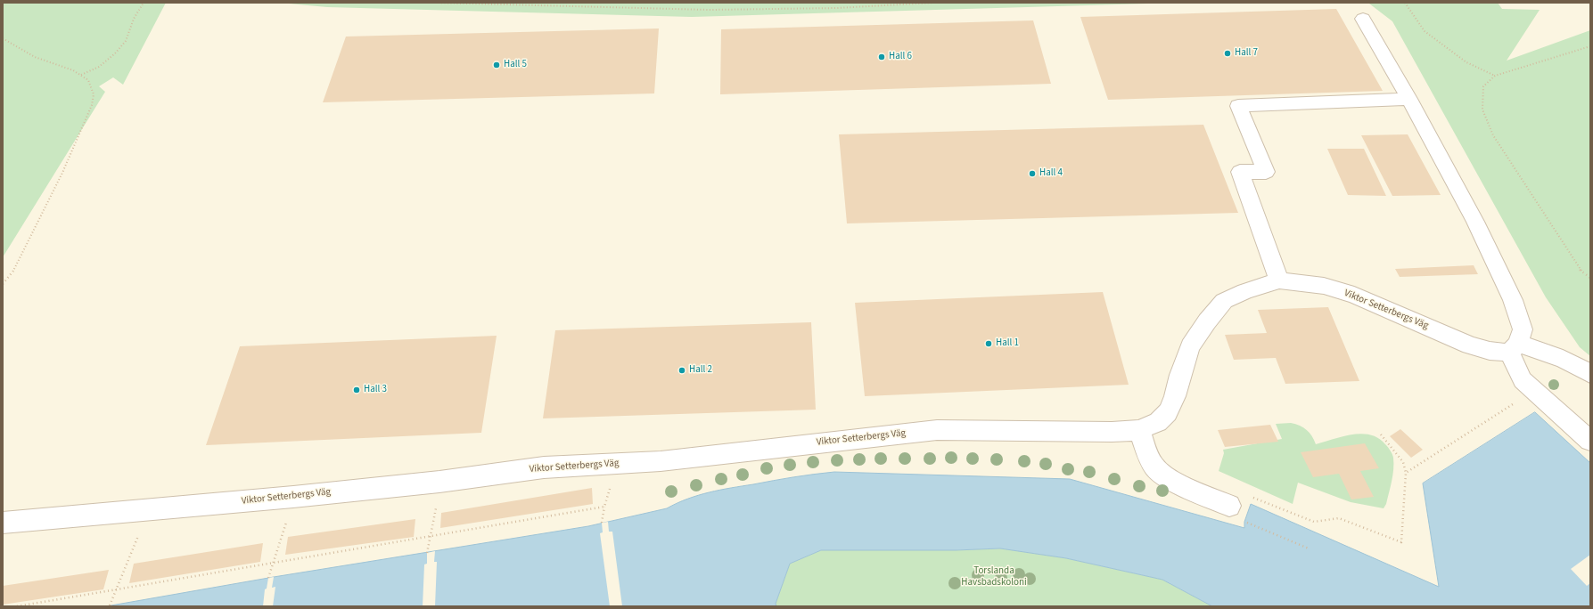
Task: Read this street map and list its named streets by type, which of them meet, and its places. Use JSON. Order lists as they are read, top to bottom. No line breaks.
{"streets":{"street":["Viktor Setterbergs Väg"]},"parks":["Torslanda Havsbadskoloni"],"places":["Hall 7","Hall 6","Hall 5","Hall 4","Hall 1","Hall 2","Hall 3"]}
